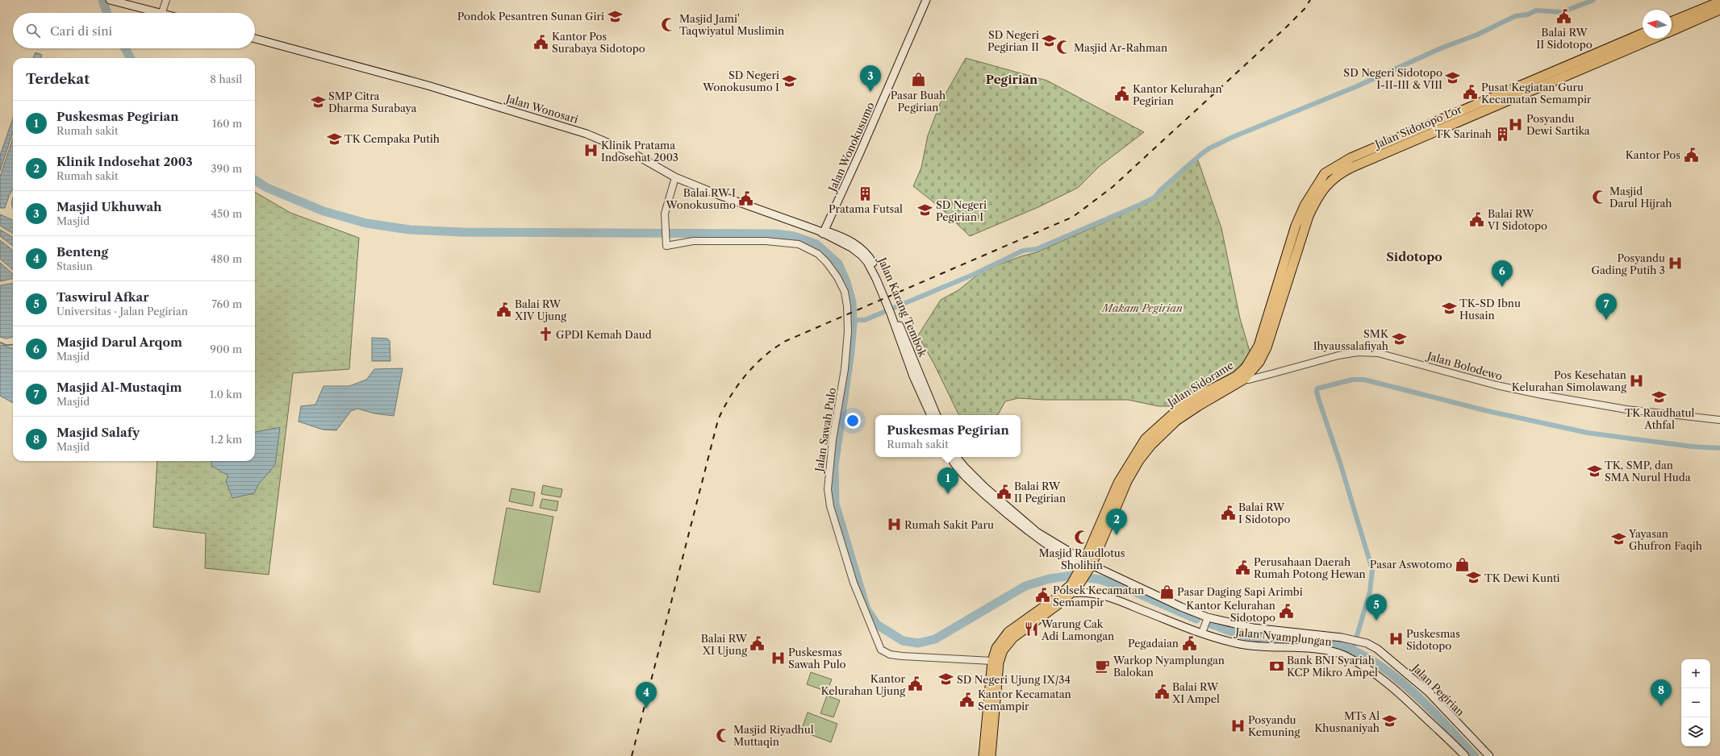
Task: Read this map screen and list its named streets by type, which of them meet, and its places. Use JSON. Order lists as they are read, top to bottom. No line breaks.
{"streets":{"highway":["Jalan Sidotopo Lor","Jalan Sidorame"],"main road":["Jalan Wonosari","Jalan Wonokusumo","Jalan Karang Tembok","Jalan Nyamplungan","Jalan Pegirian"],"street":["Jalan Bolodewo","Jalan Sawah Pulo"]},"crossings":[["Jalan Wonosari","Jalan Wonokusumo"],["Jalan Wonosari","Jalan Karang Tembok"],["Jalan Wonosari","Jalan Sawah Pulo"],["Jalan Sidotopo Lor","Jalan Sidorame"],["Jalan Wonokusumo","Jalan Karang Tembok"],["Jalan Bolodewo","Jalan Sidorame"],["Jalan Sidorame","Jalan Pegirian"]],"districts":["Pegirian","Sidotopo"],"parks":["Makam Pegirian"],"places":{"school or university":["Pondok Pesantren Sunan Giri","SD Negeri Pegirian II","SD Negeri Sidotopo I-II-III & VIII","SD Negeri Wonokusumo I","SMP Citra Dharma Surabaya","TK Cempaka Putih","SD Negeri Pegirian I","TK-SD Ibnu Husain","SMK Ihyaussalafiyah","TK Raudhatul Athfal","TK, SMP, dan SMA Nurul Huda","Yayasan Ghufron Faqih","TK Dewi Kunti","SD Negeri Ujung IX/34","MTs Al Khusnaniyah"],"public building":["Balai RW II Sidotopo","Kantor Pos Surabaya Sidotopo","Pusat Kegiatan Guru Kecamatan Semampir","Kantor Kelurahan Pegirian","Kantor Pos","Balai RW I Wonokusumo","Balai RW VI Sidotopo","Balai RW XIV Ujung","Balai RW II Pegirian","Balai RW I Sidotopo","Perusahaan Daerah Rumah Potong Hewan","Polsek Kecamatan Semampir","Kantor Kelurahan Sidotopo","Pegadaian","Balai RW XI Ujung","Kantor Kelurahan Ujung","Balai RW XI Ampel","Kantor Kecamatan Semampir"],"mosque":["Masjid Jami' Taqwiyatul Muslimin","Masjid Ar-Rahman","Masjid Darul Hijrah","Masjid Raudlotus Sholihin","Masjid Riyadhul Muttaqin"],"shop":["Pasar Buah Pegirian","Pasar Aswotomo","Pasar Daging Sapi Arimbi"],"hospital":["Posyandu Dewi Sartika","Klinik Pratama Indosehat 2003","Posyandu Gading Putih 3","Pos Kesehatan Kelurahan Simolawang","Rumah Sakit Paru","Puskesmas Sidotopo","Puskesmas Sawah Pulo","Posyandu Kemuning"],"building":["TK Sarinah","Pratama Futsal"],"church":["GPDI Kemah Daud"],"restaurant":["Warung Cak Adi Lamongan"],"cafe":["Warkop Nyamplungan Balokan"],"bank":["Bank BNI Syariah KCP Mikro Ampel"]},"north":"left","page":{"search":"Cari di sini","heading":["Terdekat","8 hasil"],"pins":["3","6","7","1","2","5","8","4"],"list":[{"mark":"1","name":"Puskesmas Pegirian","note":"Rumah sakit","value":"160 m"},{"mark":"2","name":"Klinik Indosehat 2003","note":"Rumah sakit","value":"390 m"},{"mark":"3","name":"Masjid Ukhuwah","note":"Masjid","value":"450 m"},{"mark":"4","name":"Benteng","note":"Stasiun","value":"480 m"},{"mark":"5","name":"Taswirul Afkar","note":"Universitas · Jalan Pegirian","value":"760 m"},{"mark":"6","name":"Masjid Darul Arqom","note":"Masjid","value":"900 m"},{"mark":"7","name":"Masjid Al-Mustaqim","note":"Masjid","value":"1.0 km"},{"mark":"8","name":"Masjid Salafy","note":"Masjid","value":"1.2 km"}],"popup":["Puskesmas Pegirian","Rumah sakit"],"map_buttons":["+","−"]}}
